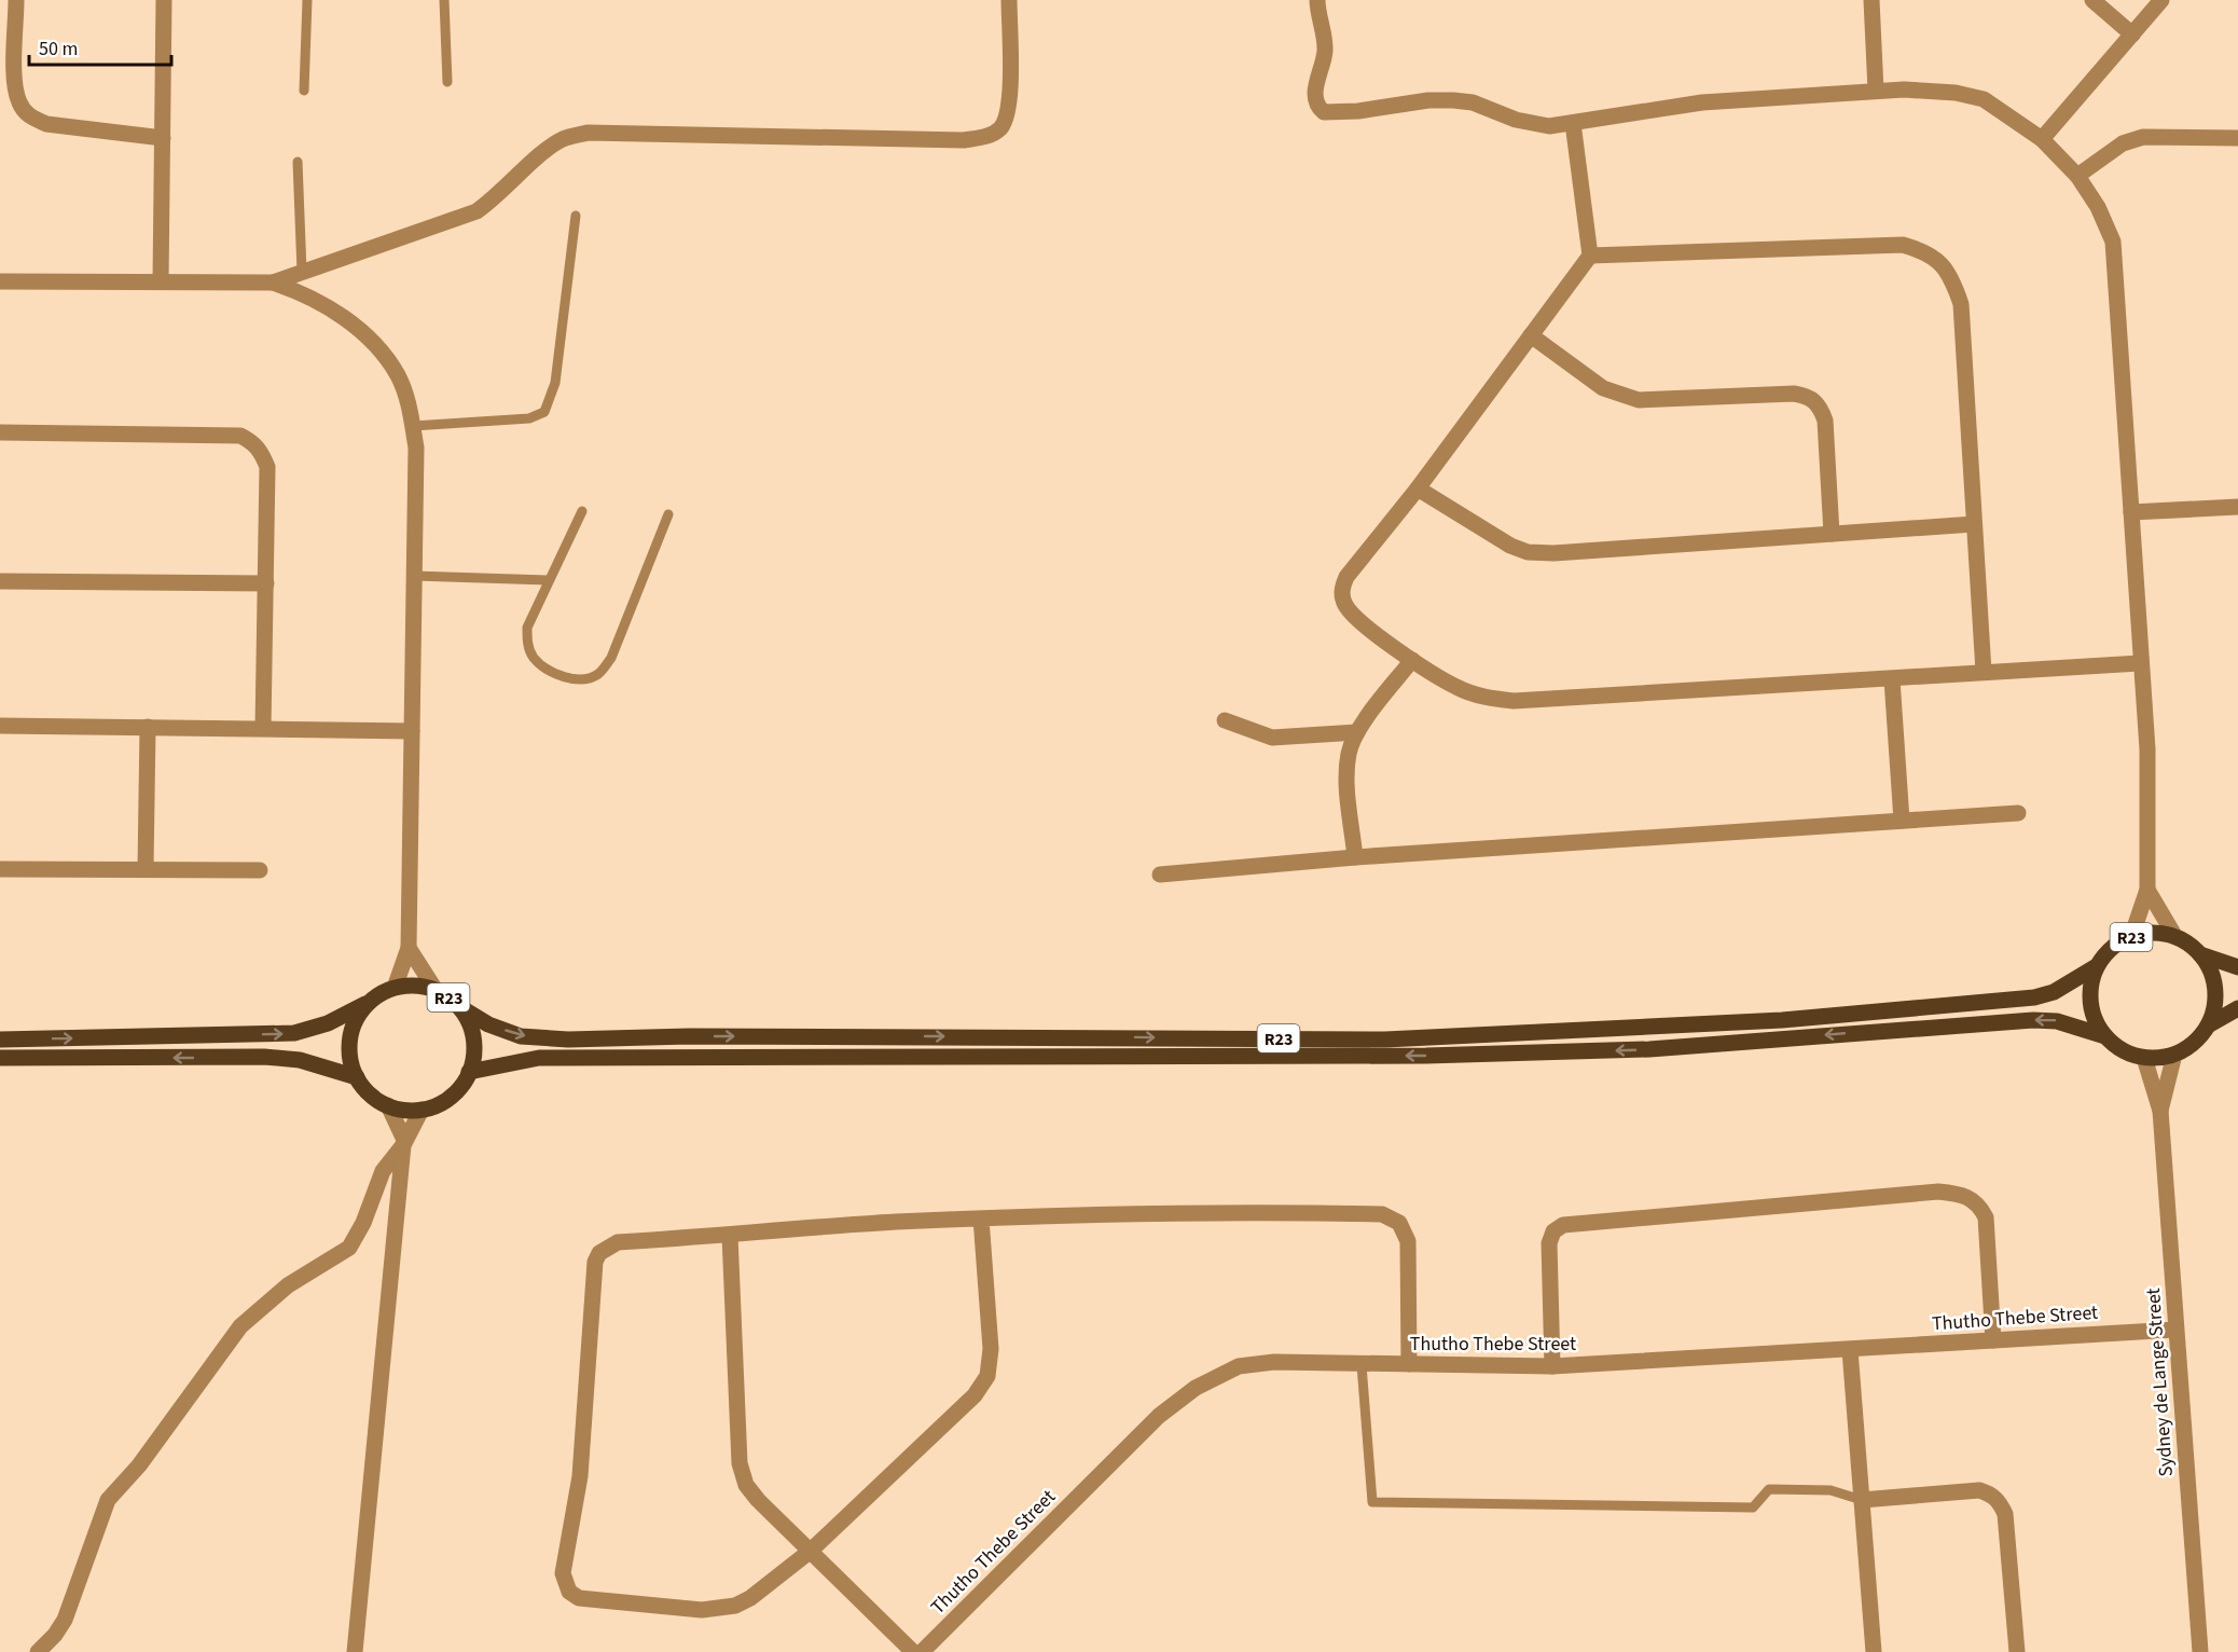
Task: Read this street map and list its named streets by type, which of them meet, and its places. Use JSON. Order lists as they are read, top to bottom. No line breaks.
{"streets":{"main road":["R23"],"street":["Thutho Thebe Street","Sydney de Lange Street"]},"crossings":[["R23","Sydney de Lange Street"],["Thutho Thebe Street","Sydney de Lange Street"]],"scale_bar":"50 m"}
